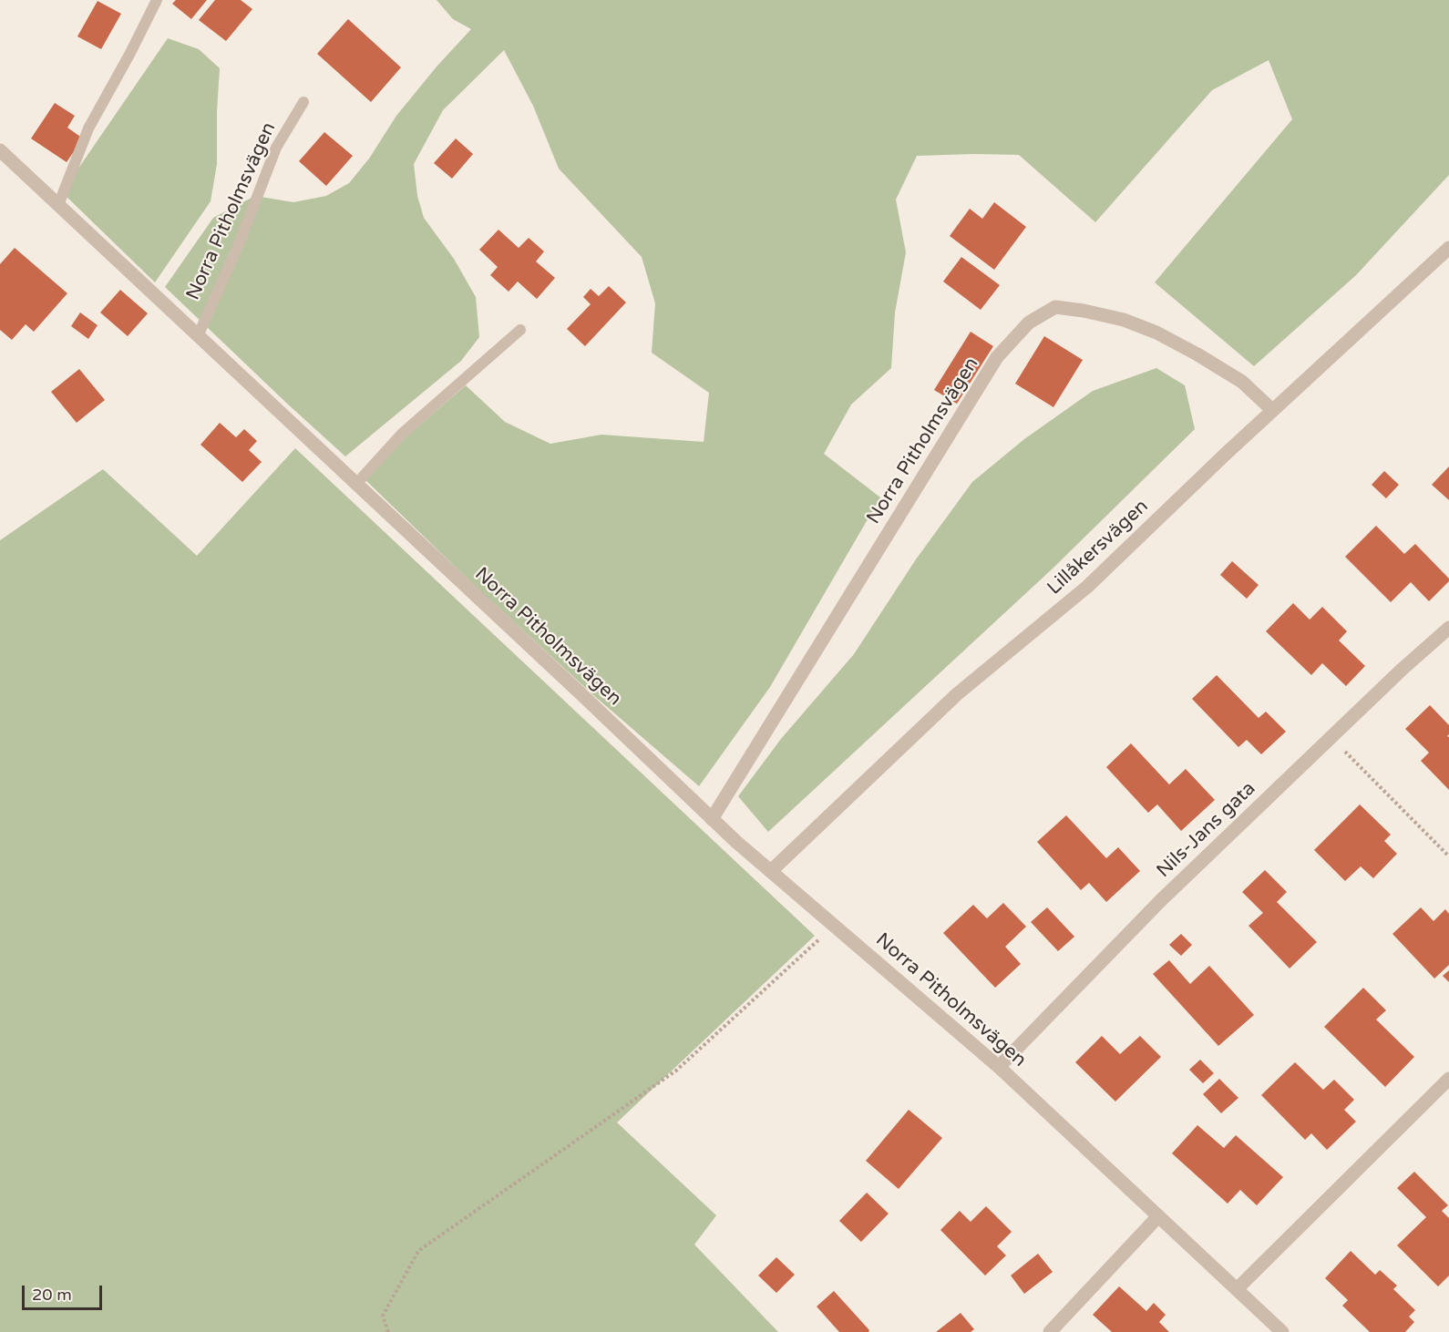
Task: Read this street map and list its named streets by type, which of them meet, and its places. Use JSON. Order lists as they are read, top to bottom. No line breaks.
{"streets":{"street":["Norra Pitholmsvägen","Lillåkersvägen","Nils-Jans gata"]},"crossings":[["Norra Pitholmsvägen","Lillåkersvägen"],["Norra Pitholmsvägen","Nils-Jans gata"]],"scale_bar":"20 m"}
